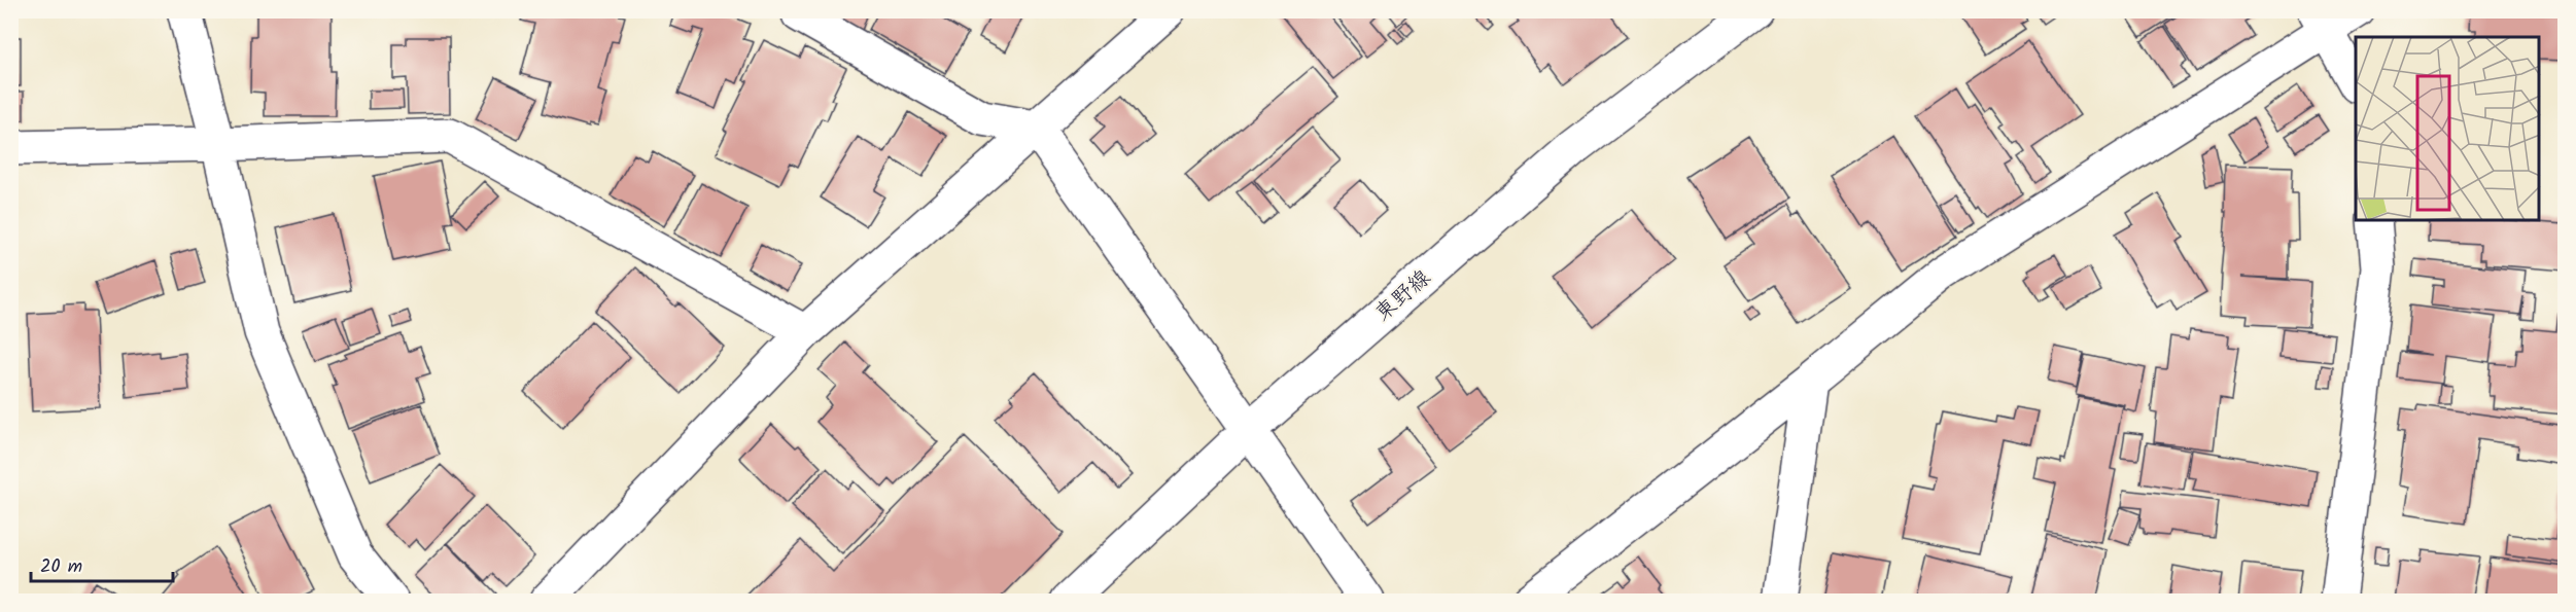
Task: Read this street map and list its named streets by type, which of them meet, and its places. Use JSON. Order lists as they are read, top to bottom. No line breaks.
{"streets":{"street":["東野線"]},"scale_bar":"20 m"}
